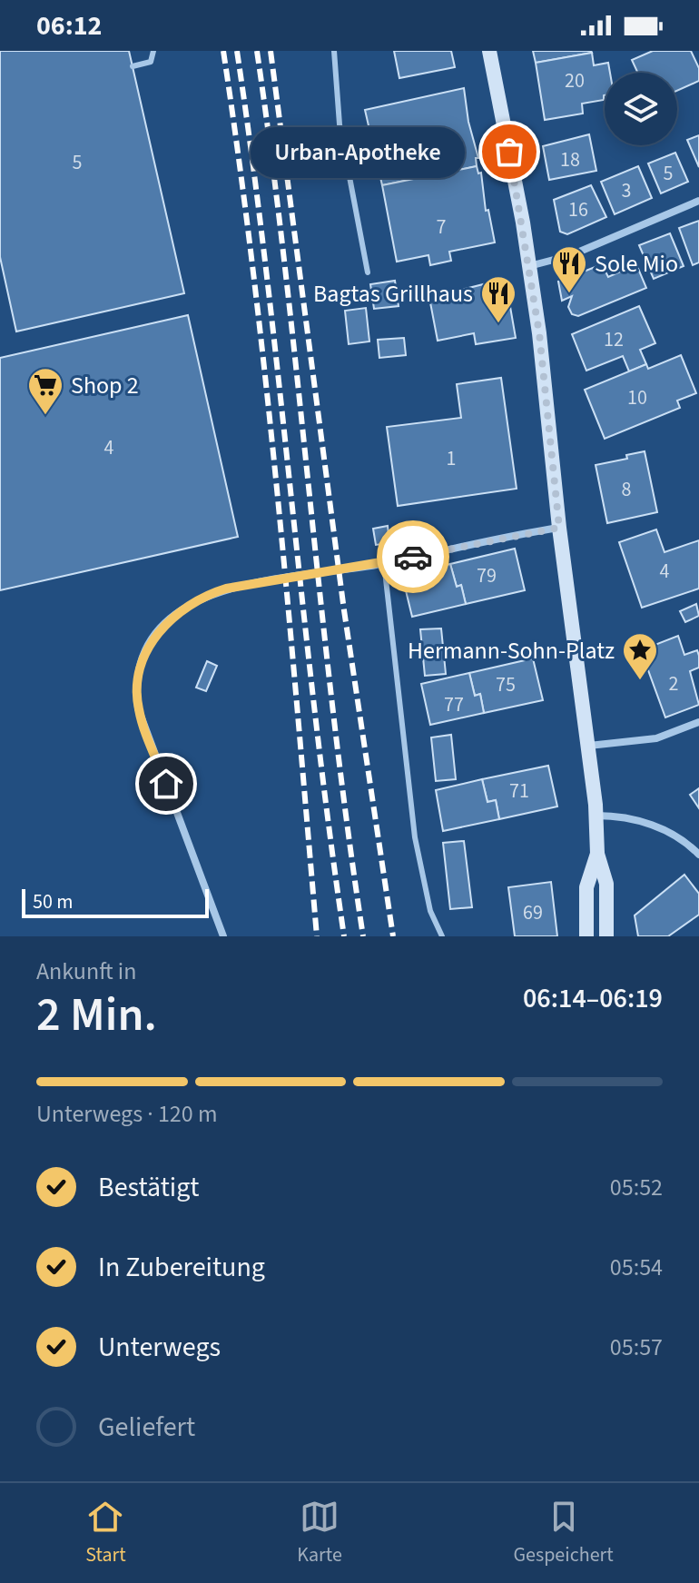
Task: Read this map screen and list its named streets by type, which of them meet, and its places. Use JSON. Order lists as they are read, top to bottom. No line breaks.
{"places":{"other":["Urban-Apotheke"],"restaurant":["Sole Mio","Bagtas Grillhaus"],"supermarket":["Shop 2"],"place":["Hermann-Sohn-Platz"]},"house_numbers":["20","18","5","5","3","16","7","12","10","4","1","8","4","79","2","75","77","71","69"],"scale_bar":"50 m","page":{"status":"06:12","bubble":"Urban-Apotheke","scale":"50 m","heading":["2 Min.","Ankunft in","06:14–06:19"],"bar":"Unterwegs · 120 m","list":[["Bestätigt","05:52"],["In Zubereitung","05:54"],["Unterwegs","05:57"],"Geliefert"],"tabs":["Start","Karte","Gespeichert"]}}
